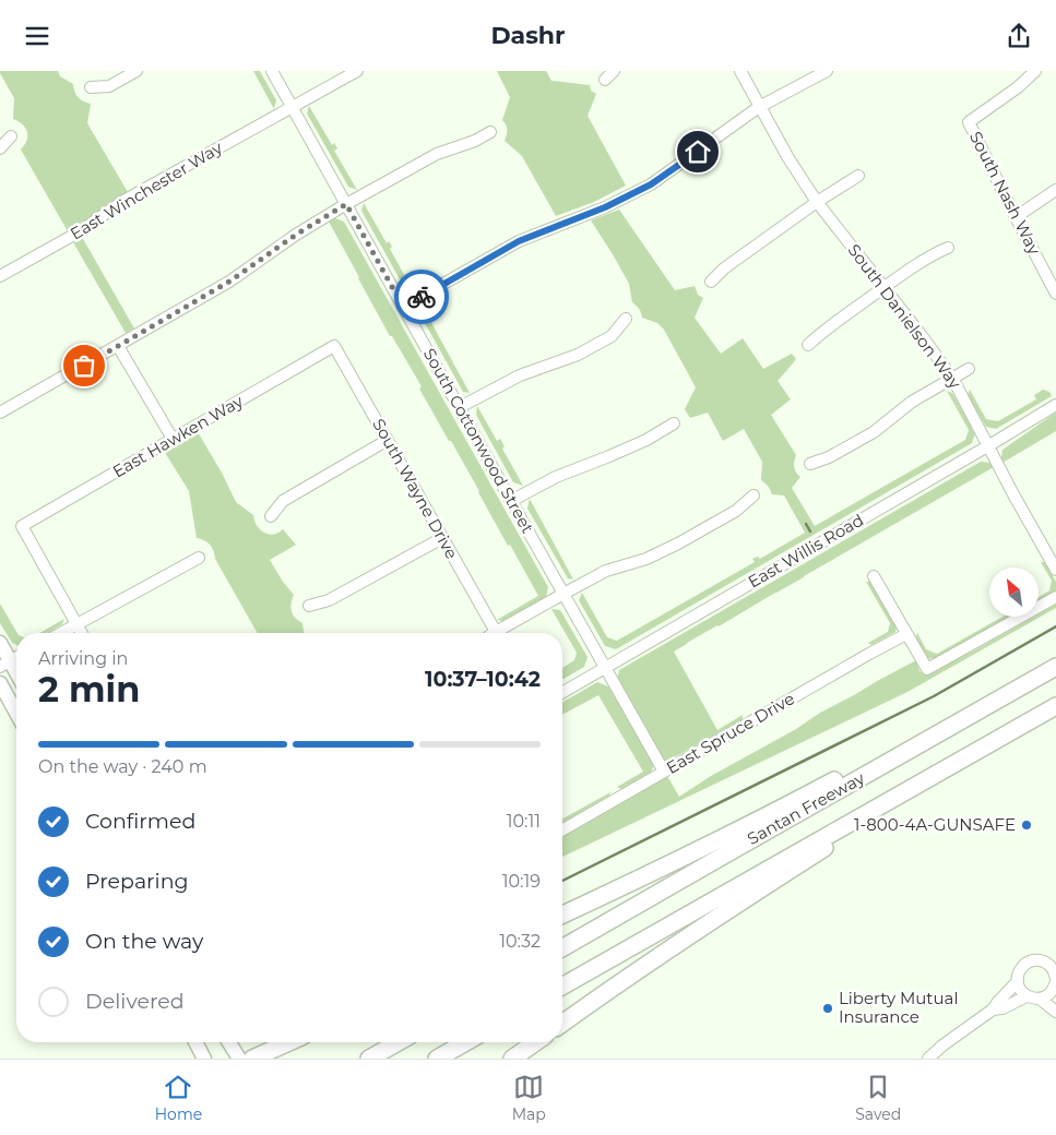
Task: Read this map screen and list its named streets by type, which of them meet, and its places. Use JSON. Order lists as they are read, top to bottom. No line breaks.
{"streets":{"highway":["Santan Freeway"],"street":["East Winchester Way","South Nash Way","South Danielson Way","East Hawken Way","South Cottonwood Street","South Wayne Drive","East Willis Road","East Spruce Drive"]},"crossings":[["East Winchester Way","South Cottonwood Street"],["South Danielson Way","East Willis Road"],["East Hawken Way","South Wayne Drive"],["South Cottonwood Street","East Willis Road"],["South Cottonwood Street","East Spruce Drive"]],"places":["1-800-4A-GUNSAFE","Liberty Mutual Insurance"],"north":"top left","page":{"header":"Dashr","heading":["2 min","Arriving in","10:37–10:42"],"bar":"On the way · 240 m","list":[["Confirmed","10:11"],["Preparing","10:19"],["On the way","10:32"],"Delivered"],"tabs":["Home","Map","Saved"]}}
